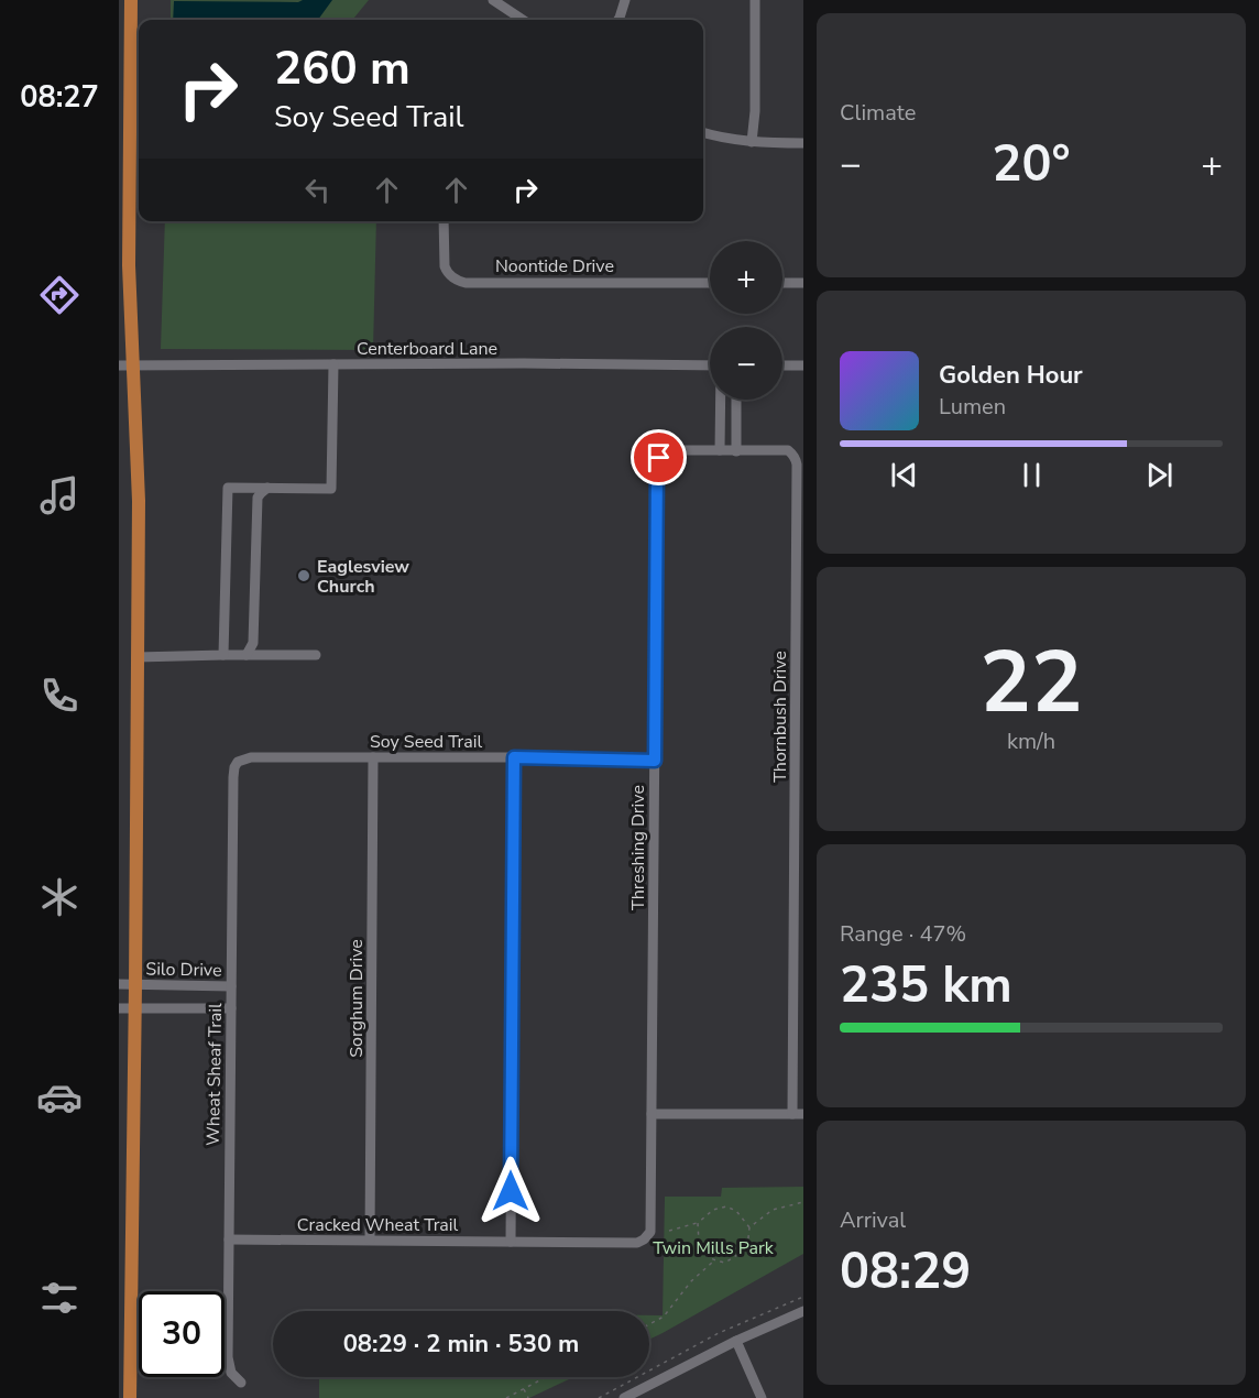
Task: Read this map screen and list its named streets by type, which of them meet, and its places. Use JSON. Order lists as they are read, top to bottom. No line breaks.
{"streets":{"street":["Noontide Drive","Centerboard Lane","Thornbush Drive","Soy Seed Trail","Threshing Drive","Silo Drive","Sorghum Drive","Wheat Sheaf Trail","Cracked Wheat Trail"]},"crossings":[["Thornbush Drive","Threshing Drive"],["Soy Seed Trail","Threshing Drive"],["Soy Seed Trail","Sorghum Drive"],["Soy Seed Trail","Wheat Sheaf Trail"],["Threshing Drive","Cracked Wheat Trail"],["Silo Drive","Wheat Sheaf Trail"],["Sorghum Drive","Cracked Wheat Trail"],["Wheat Sheaf Trail","Cracked Wheat Trail"]],"parks":["Twin Mills Park"],"places":["Eaglesview Church"],"page":{"tabs":"08:27","tile":["Climate",["22","km/h"],["Range · 47%","235 km"],["Arrival","08:29"]],"turn":["260 m","Soy Seed Trail"],"heat":["−","20°","+"],"map_buttons":["+","−"],"song":["Golden Hour","Lumen"],"limit":"30","trip":"08:29 · 2 min · 530 m"}}
